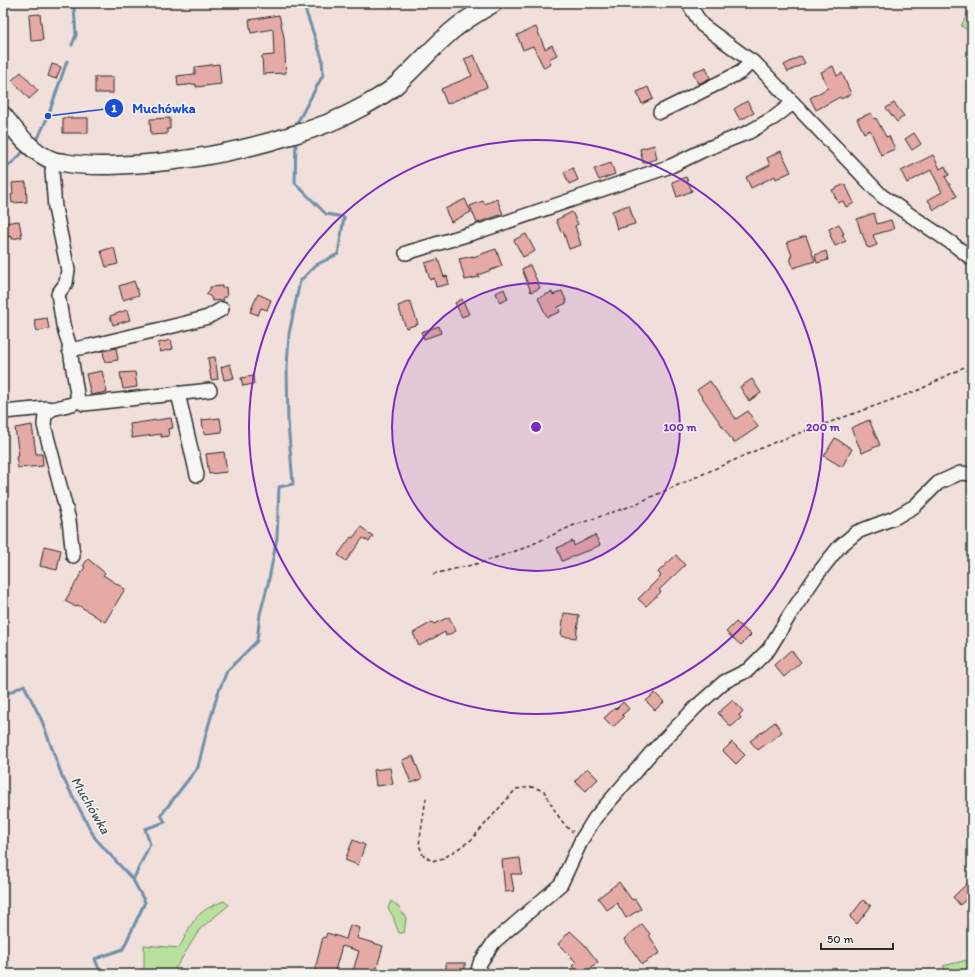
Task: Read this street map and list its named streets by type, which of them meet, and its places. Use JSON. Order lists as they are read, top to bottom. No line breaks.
{"water":["Muchówka"],"places":["Muchówka"],"scale_bar":"50 m","rings":["100 m","200 m"]}
